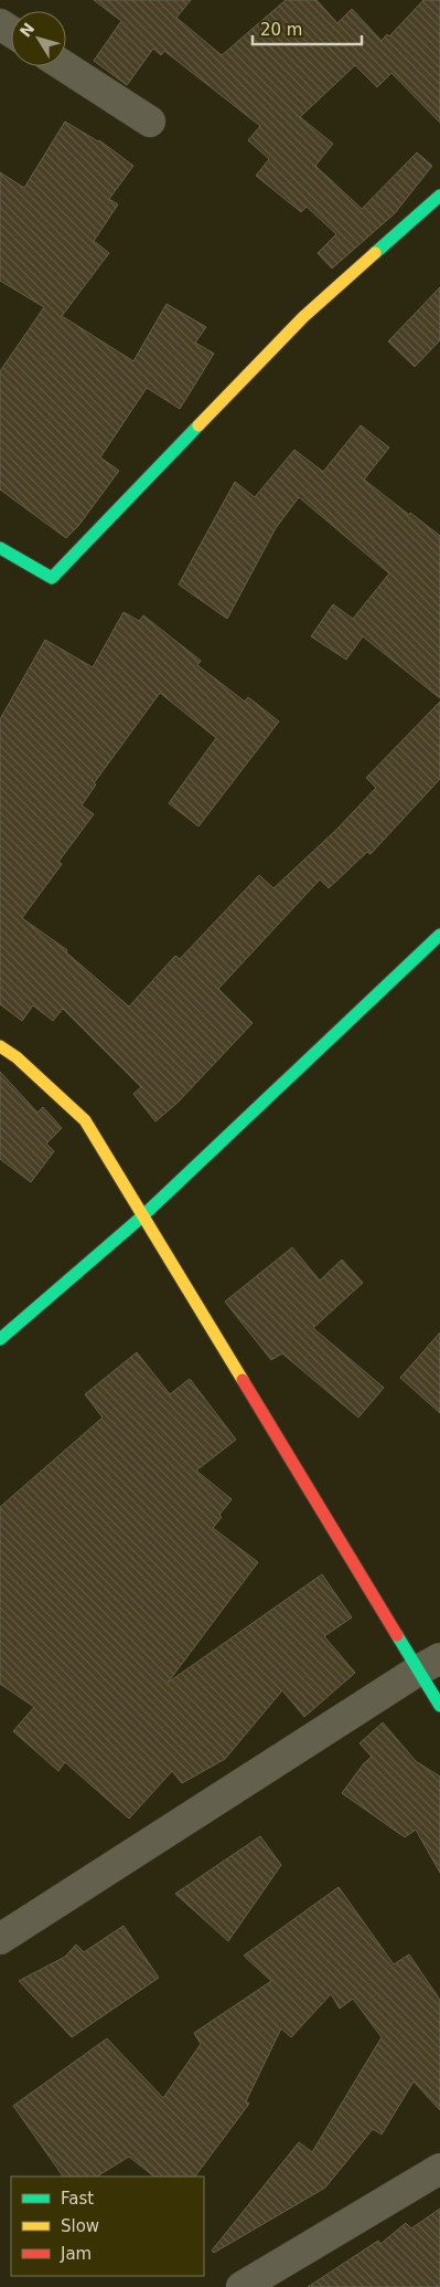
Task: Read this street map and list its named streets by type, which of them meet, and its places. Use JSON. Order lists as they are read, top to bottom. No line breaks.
{"legend":["Fast","Slow","Jam"],"scale_bar":"20 m","north":"top left"}
